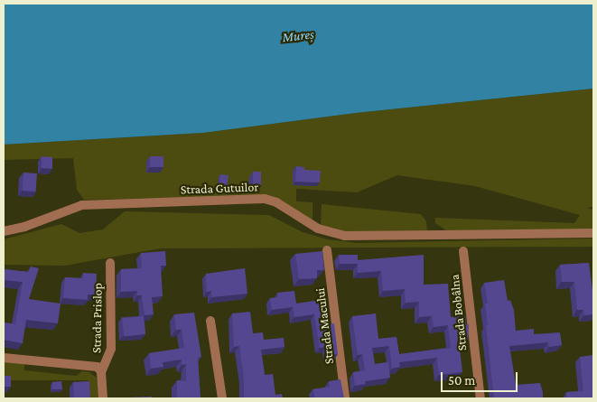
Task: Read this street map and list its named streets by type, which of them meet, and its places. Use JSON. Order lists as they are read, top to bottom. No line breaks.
{"streets":{"street":["Strada Gutuilor","Strada Bobâlna","Strada Prislop","Strada Macului"]},"water":["Mureș"],"scale_bar":"50 m"}
